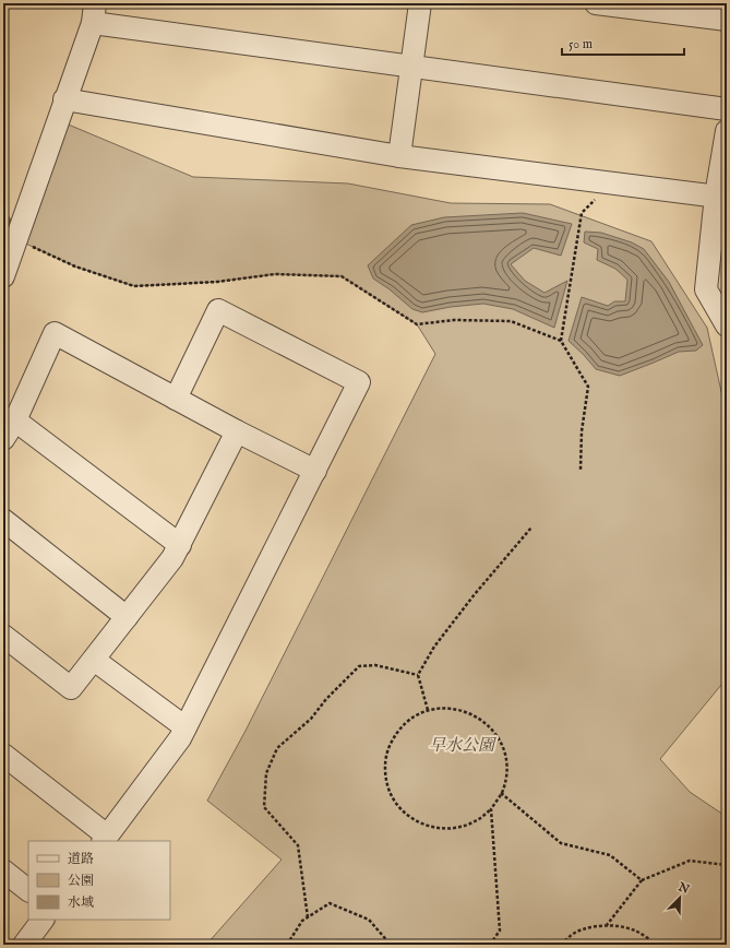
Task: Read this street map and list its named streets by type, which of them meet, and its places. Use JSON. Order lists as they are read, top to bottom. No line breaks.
{"parks":["早水公園"],"legend":["道路","公園","水域"],"scale_bar":"50 m","north":"top right"}
